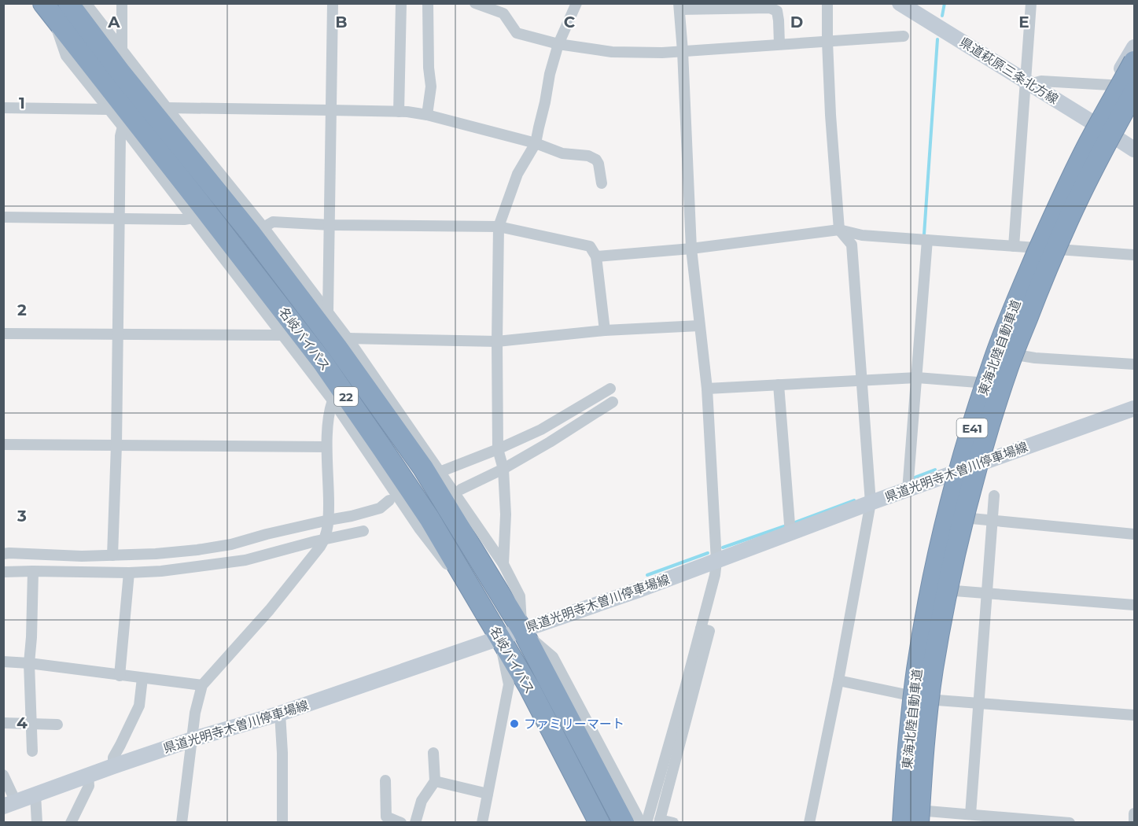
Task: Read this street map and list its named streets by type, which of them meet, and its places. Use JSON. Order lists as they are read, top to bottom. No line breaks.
{"streets":{"highway":["名岐バイパス","東海北陸自動車道","22","E41"],"street":["県道萩原三条北方線","県道光明寺木曽川停車場線"]},"crossings":[["名岐バイパス","県道光明寺木曽川停車場線"]],"places":["ファミリーマート"],"grid":{"columns":["A","B","C","D","E"],"rows":["1","2","3","4"]}}
